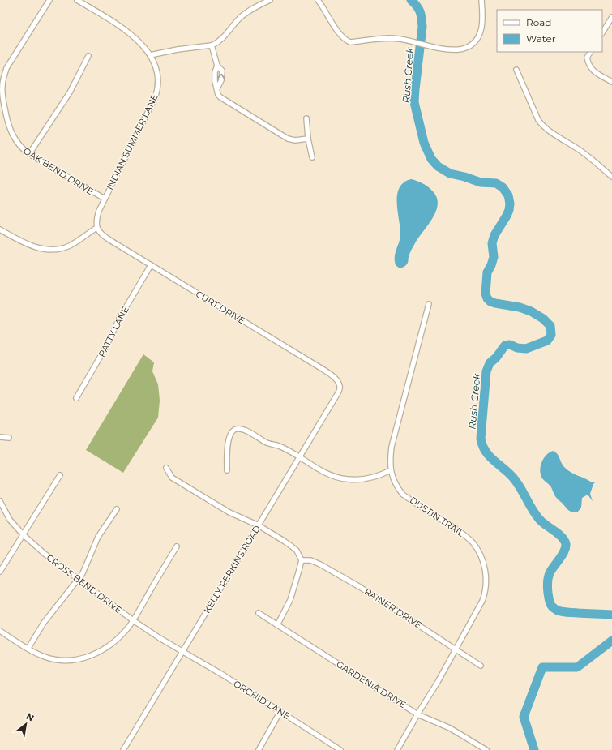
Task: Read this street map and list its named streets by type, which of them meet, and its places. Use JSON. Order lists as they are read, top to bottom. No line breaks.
{"streets":{"street":["INDIAN SUMMER LANE","OAK BEND DRIVE","CURT DRIVE","PATTY LANE","DUSTIN TRAIL","KELLY PERKINS ROAD","CROSS BEND DRIVE","RAINER DRIVE","GARDENIA DRIVE","ORCHID LANE"]},"crossings":[["INDIAN SUMMER LANE","OAK BEND DRIVE"],["INDIAN SUMMER LANE","CURT DRIVE"],["CURT DRIVE","PATTY LANE"],["CURT DRIVE","KELLY PERKINS ROAD"],["DUSTIN TRAIL","RAINER DRIVE"],["DUSTIN TRAIL","GARDENIA DRIVE"],["KELLY PERKINS ROAD","CROSS BEND DRIVE"],["KELLY PERKINS ROAD","ORCHID LANE"],["CROSS BEND DRIVE","ORCHID LANE"]],"water":["Rush Creek"],"legend":["Road","Water"],"north":"top right"}
